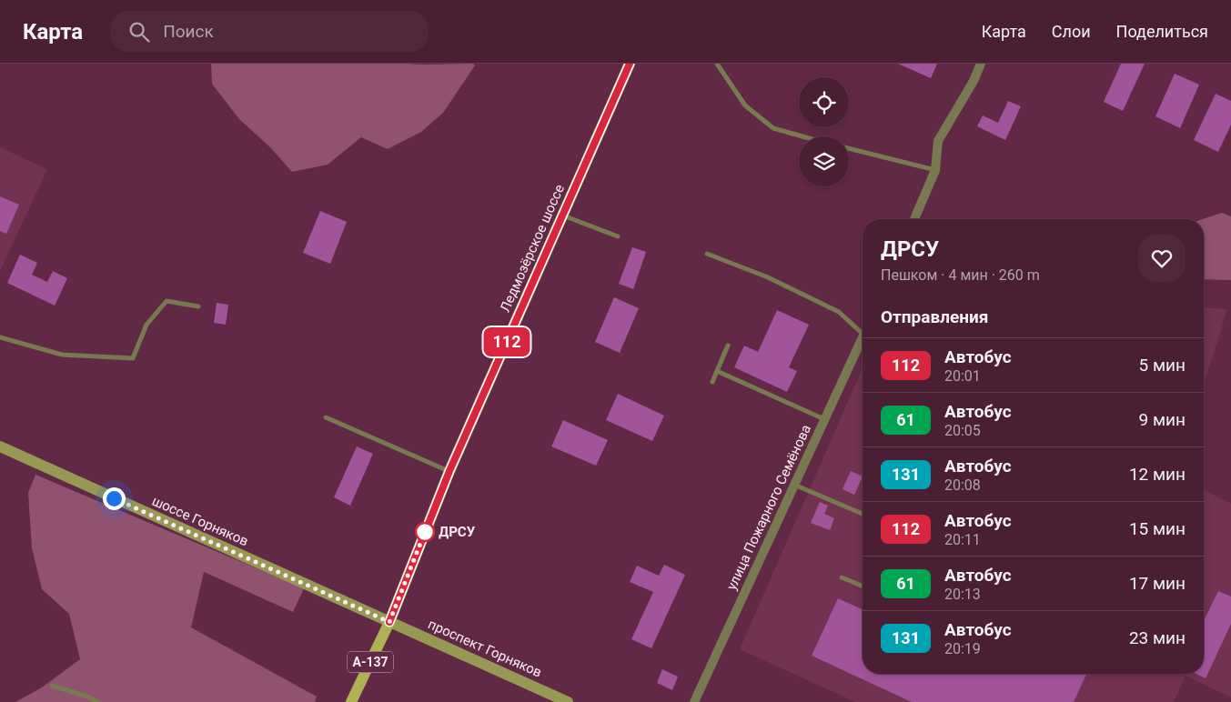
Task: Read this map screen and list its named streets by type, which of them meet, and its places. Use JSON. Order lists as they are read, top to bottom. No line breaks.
{"streets":{"main road":["Ледмозёрское шоссе","шоссе Горняков","проспект Горняков","А-137"],"street":["улица Пожарного Семёнова"]},"crossings":[["Ледмозёрское шоссе","шоссе Горняков"],["Ледмозёрское шоссе","проспект Горняков"],["Ледмозёрское шоссе","А-137"],["шоссе Горняков","проспект Горняков"],["шоссе Горняков","А-137"],["проспект Горняков","А-137"]],"places":["ДРСУ"],"lines":["bus line 112"],"page":{"header":"Карта","search":"Поиск","nav":["Карта","Слои","Поделиться"],"on_map":"112","heading":[["ДРСУ","Пешком · 4 мин · 260 m"],"Отправления"],"list":[{"mark":"112","name":"Автобус","note":"20:01","value":"5 мин"},{"mark":"61","name":"Автобус","note":"20:05","value":"9 мин"},{"mark":"131","name":"Автобус","note":"20:08","value":"12 мин"},{"mark":"112","name":"Автобус","note":"20:11","value":"15 мин"},{"mark":"61","name":"Автобус","note":"20:13","value":"17 мин"},{"mark":"131","name":"Автобус","note":"20:19","value":"23 мин"}]}}
